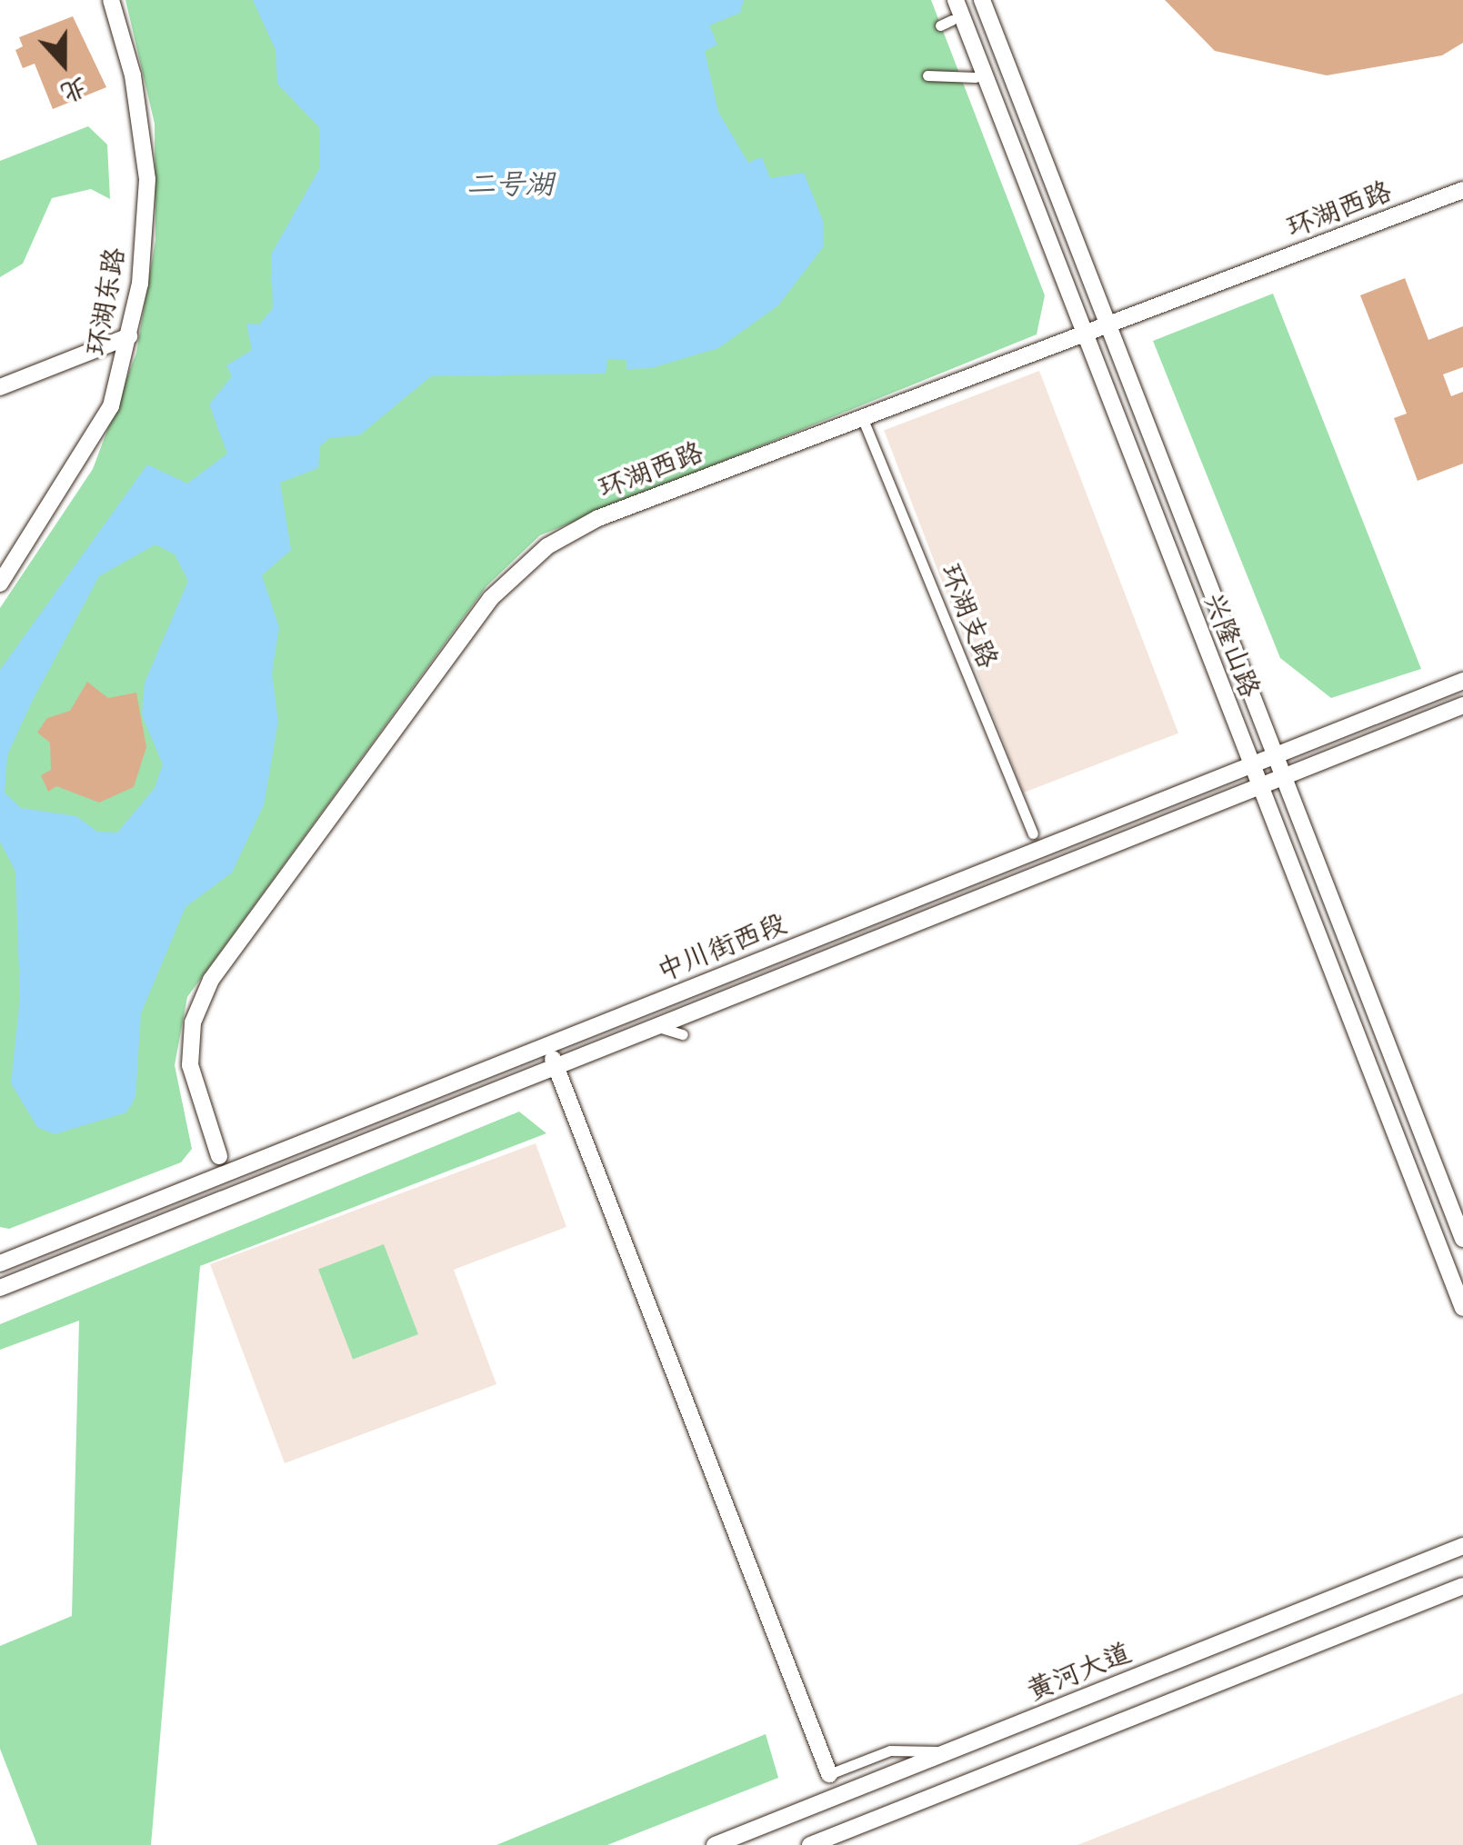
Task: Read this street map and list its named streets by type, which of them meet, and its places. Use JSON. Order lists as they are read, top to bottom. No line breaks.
{"streets":{"street":["环湖西路","环湖东路","环湖支路","兴隆山路","中川街西段","黄河大道"]},"crossings":[["环湖西路","环湖支路"],["环湖西路","兴隆山路"],["兴隆山路","中川街西段"]],"water":["二号湖"],"north":"bottom"}
